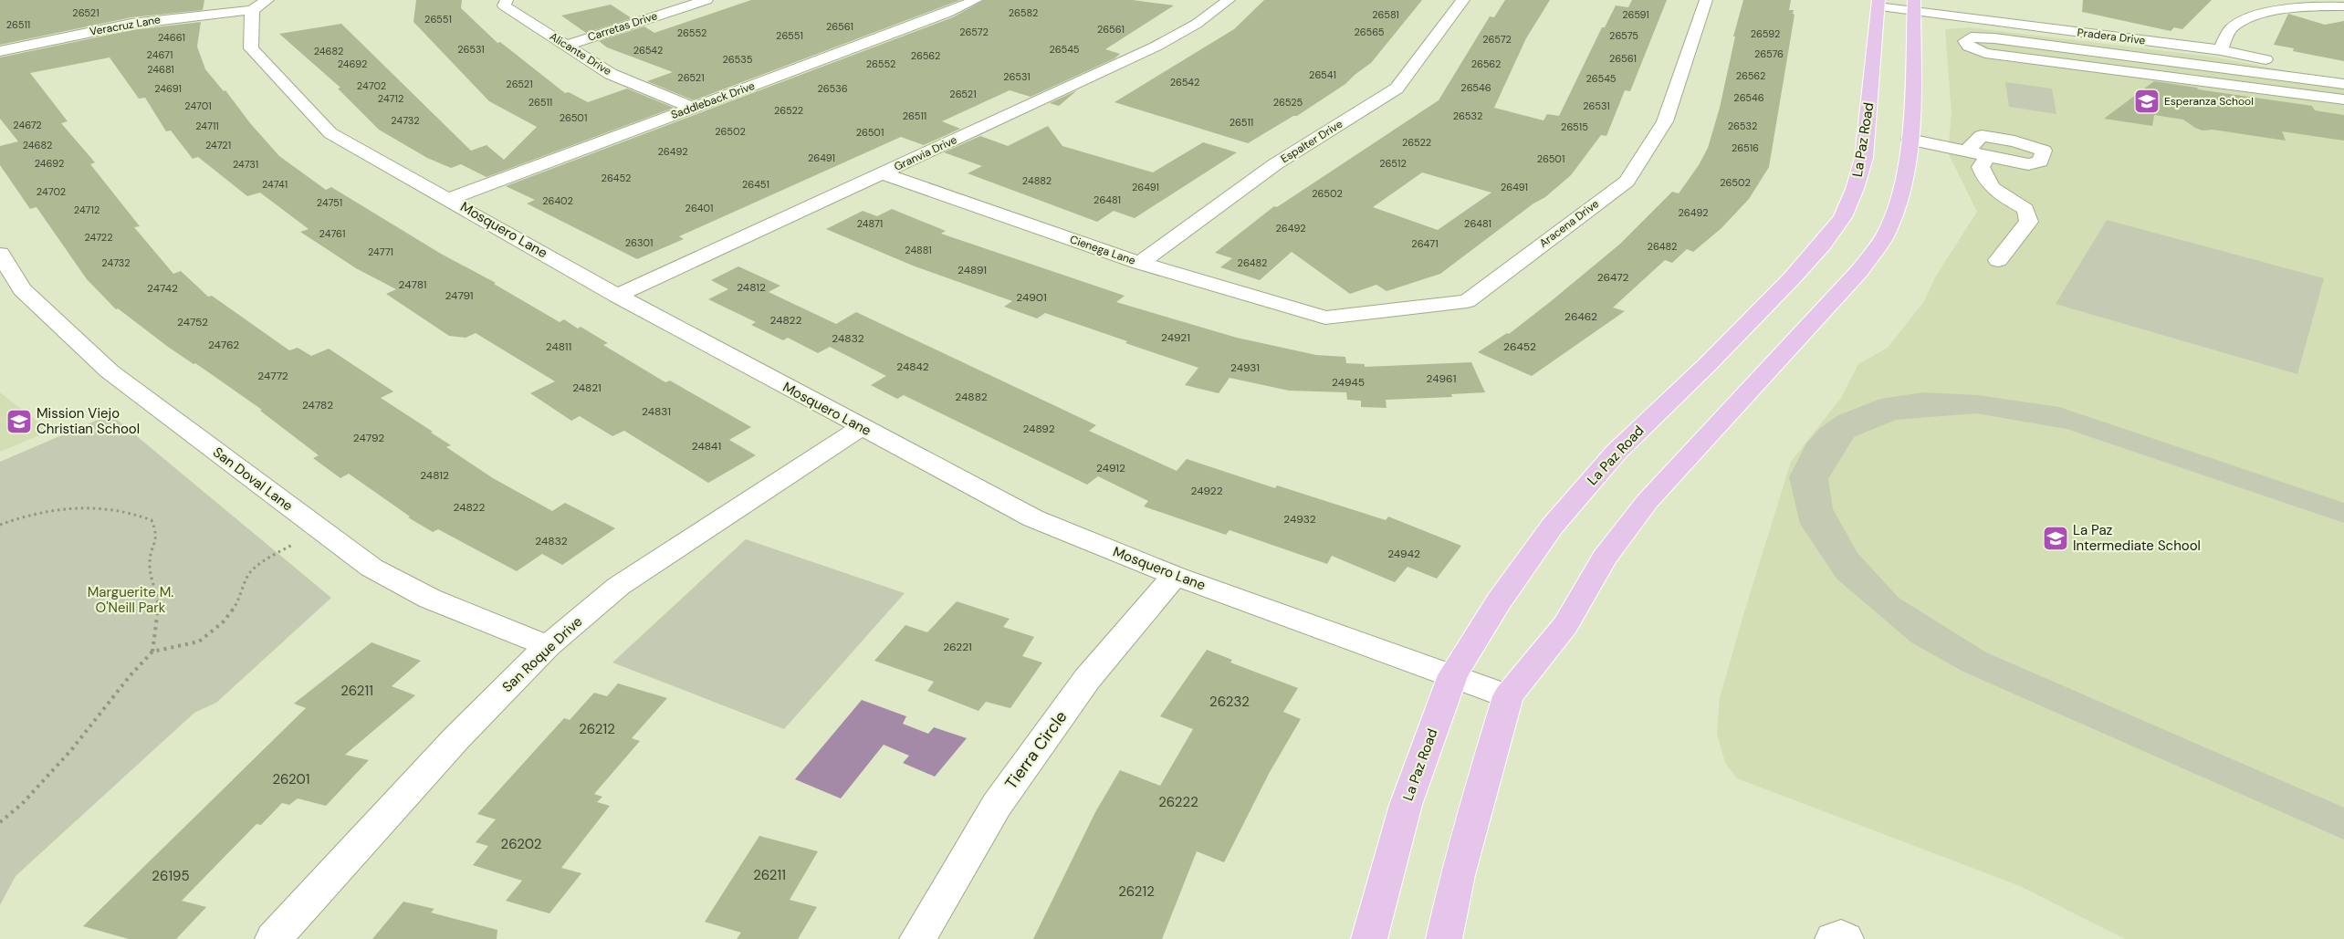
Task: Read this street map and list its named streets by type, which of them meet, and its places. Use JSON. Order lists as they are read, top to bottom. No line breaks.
{"streets":{"main road":["La Paz Road"],"street":["Veracruz Lane","Carretas Drive","Pradera Drive","Alicante Drive","Saddleback Drive","Espalter Drive","Granvia Drive","Aracena Drive","Mosquero Lane","Cienega Lane","San Doval Lane","San Roque Drive","Tierra Circle"]},"crossings":[["Veracruz Lane","Mosquero Lane"],["Carretas Drive","Alicante Drive"],["Pradera Drive","La Paz Road"],["Alicante Drive","Saddleback Drive"],["Saddleback Drive","Mosquero Lane"],["La Paz Road","Mosquero Lane"],["Espalter Drive","Cienega Lane"],["Granvia Drive","Mosquero Lane"],["Granvia Drive","Cienega Lane"],["Aracena Drive","Cienega Lane"],["Mosquero Lane","San Roque Drive"],["Mosquero Lane","Tierra Circle"],["San Doval Lane","San Roque Drive"]],"parks":["Marguerite M. O'Neill Park"],"places":{"school or university":["Esperanza School","Mission Viejo Christian School","La Paz Intermediate School"]},"house_numbers":["26521","26582","26581","26591","26551","26511","26561","26561","26572","26565","26552","26592","26551","26575","24661","26572","26531","26545","26542","24682","26576","24671","26562","26561","26535","24692","26552","26562","24681","26541","26562","26531","26521","26545","26542","26521","24702","26546","24691","26536","26521","26546","24712","26511","26525","24701","26531","26522","26511","26532","26501","24732","26511","24672","24711","26532","26515","26502","26501","26522","24682","24721","26516","26492","26491","26501","24692","26512","24731","26452","24882","26502","24741","26451","26491","26491","24702","26502","26481","26402","24751","26401","24712","26492","24871","26481","26492","24761","24722","26301","26471","26482","24881","24771","24732","26482","24891","26472","24781","24812","24742","24791","24901","26462","24822","24752","24921","24832","24762","24811","26452","24842","24931","24772","24961","24945","24821","24882","24782","24831","24892","24792","24841","24912","24812","24922","24822","24932","24832","24942","26221","26211","26232","26212","26201","26222","26202","26211","26195","26212"]}
